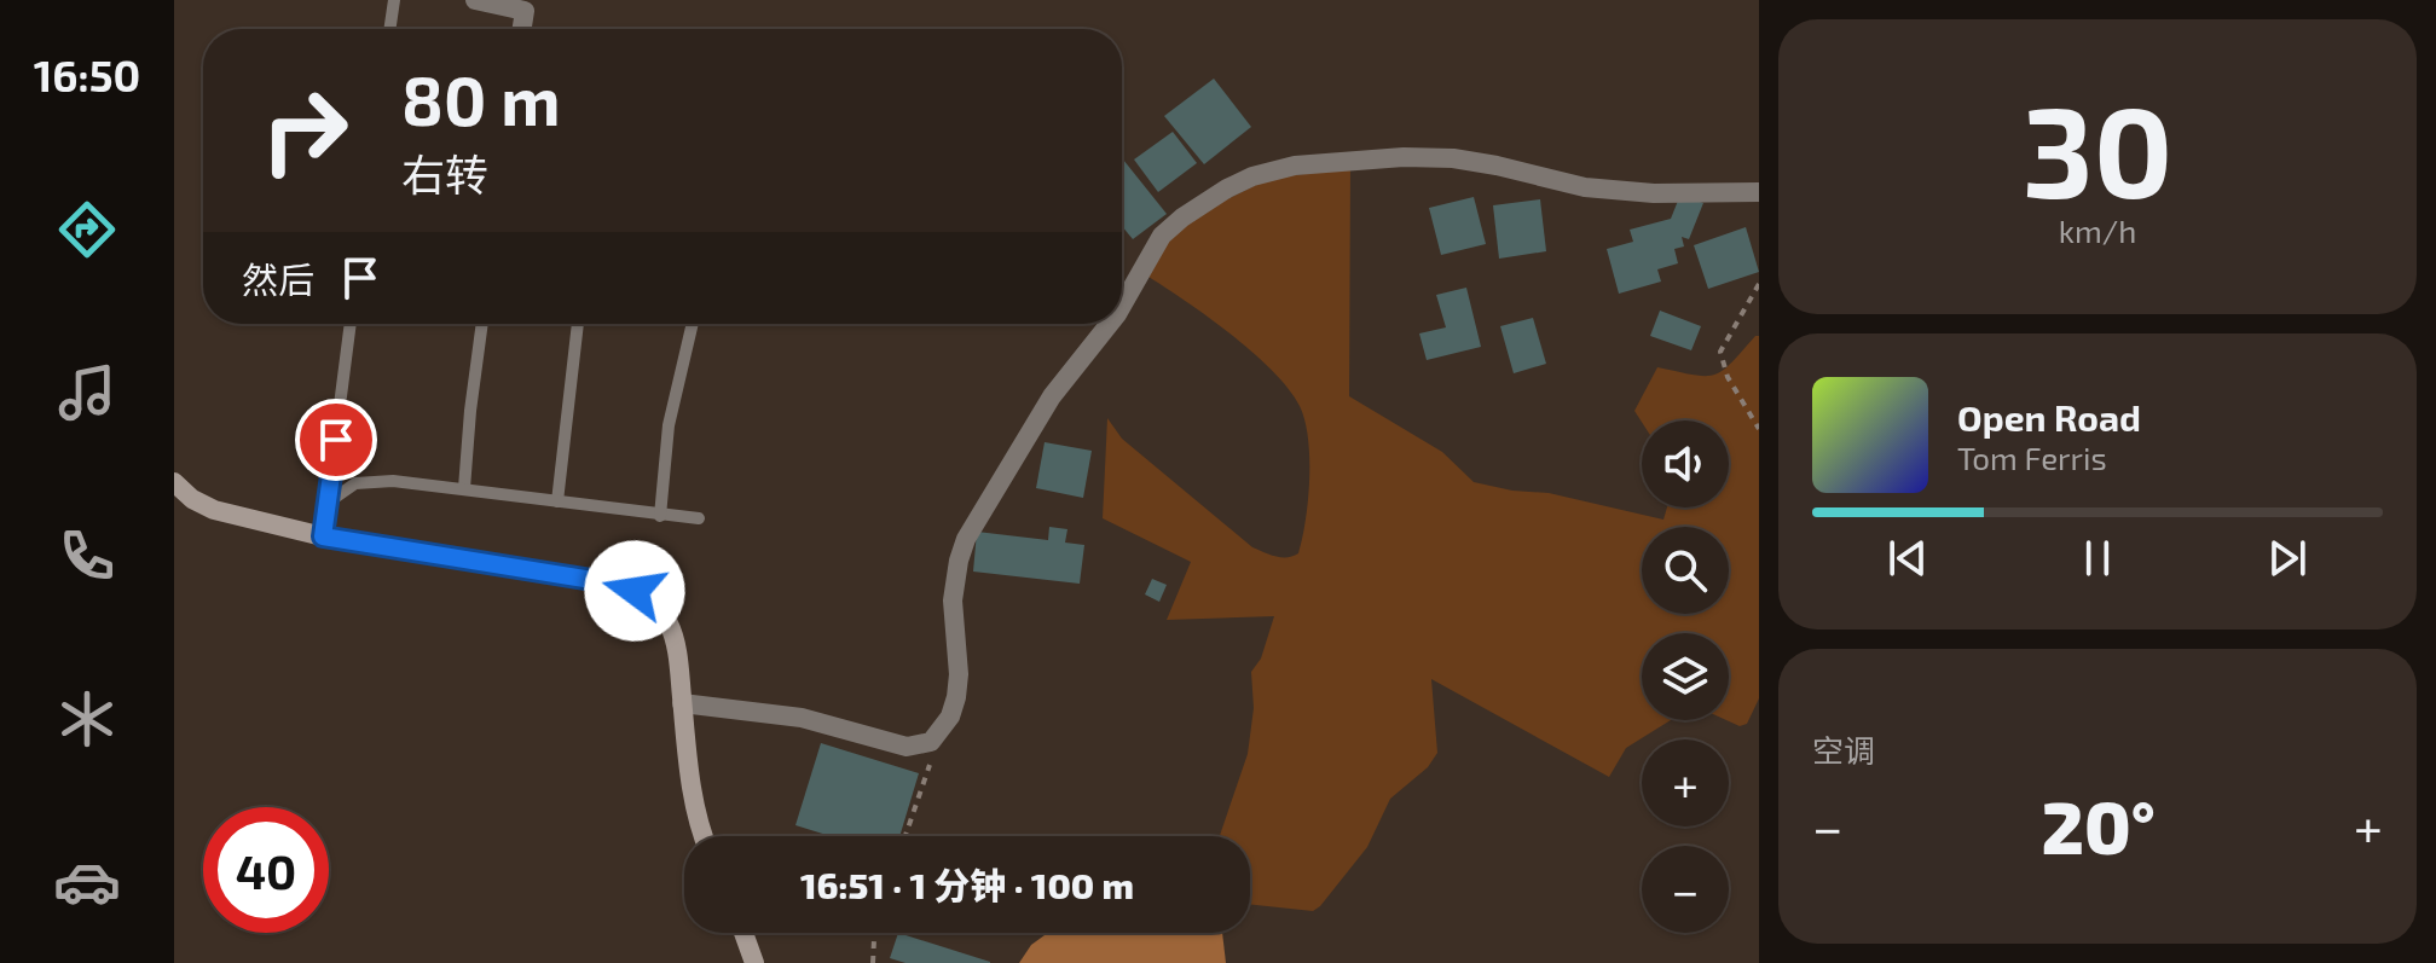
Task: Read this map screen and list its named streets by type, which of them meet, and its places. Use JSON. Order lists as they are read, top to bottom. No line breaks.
{"page":{"tabs":"16:50","tile":[["30","km/h"],"空调"],"turn":["80 m","右转"],"then":"然后","song":["Open Road","Tom Ferris"],"map_buttons":["+","−"],"heat":["−","20°","+"],"limit":"40","trip":"16:51 · 1 分钟 · 100 m"}}
